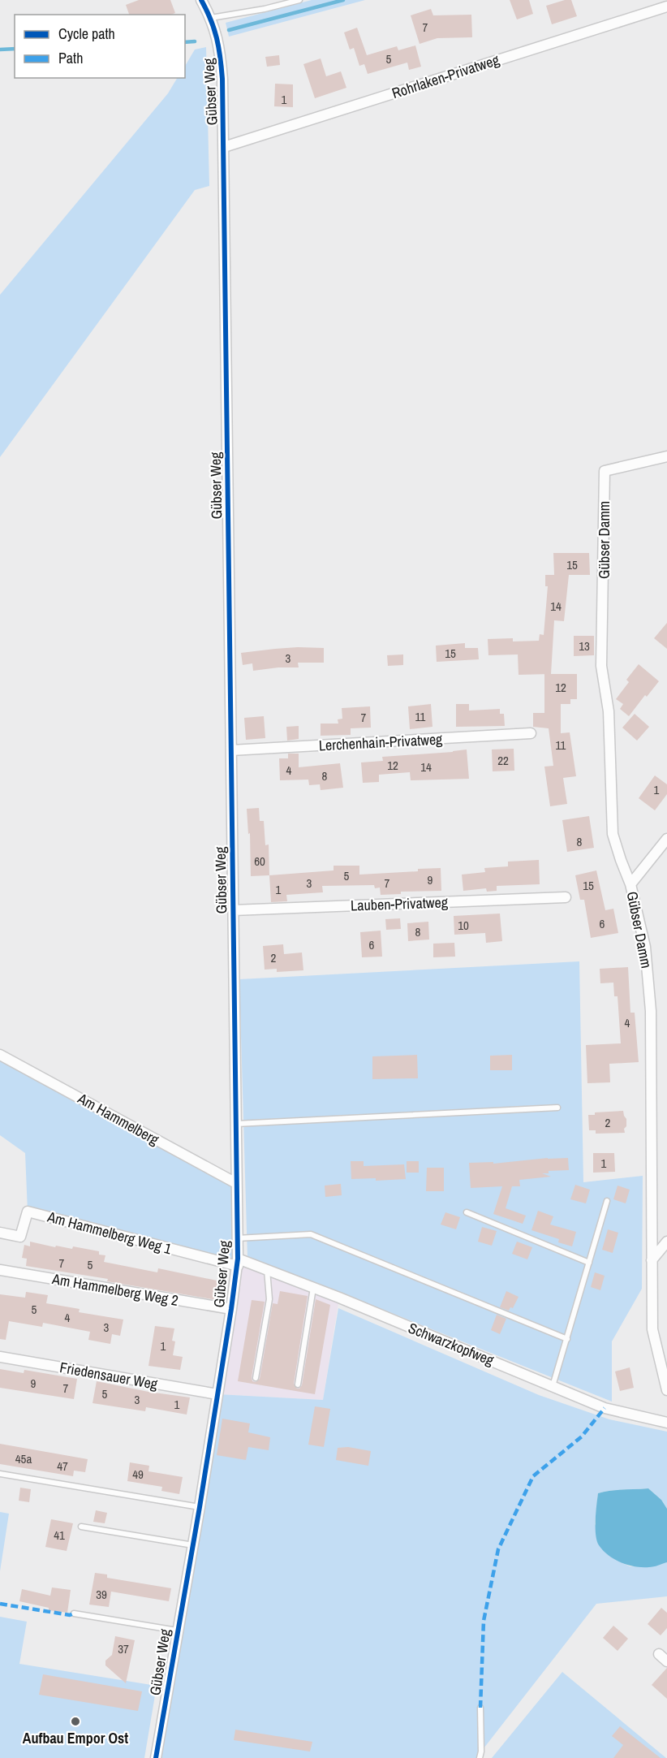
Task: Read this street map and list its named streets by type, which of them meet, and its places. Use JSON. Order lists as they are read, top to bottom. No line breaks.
{"streets":{"street":["Rohrlaken-Privatweg","Gübser Weg","Gübser Damm","Lerchenhain-Privatweg","Lauben-Privatweg","Am Hammelberg","Am Hammelberg Weg 1","Am Hammelberg Weg 2","Schwarzkopfweg","Friedensauer Weg"]},"crossings":[["Rohrlaken-Privatweg","Gübser Weg"],["Gübser Weg","Lerchenhain-Privatweg"],["Gübser Weg","Lauben-Privatweg"],["Gübser Weg","Am Hammelberg"],["Gübser Weg","Am Hammelberg Weg 1"],["Gübser Weg","Am Hammelberg Weg 2"],["Gübser Weg","Schwarzkopfweg"],["Gübser Weg","Friedensauer Weg"],["Am Hammelberg Weg 1","Schwarzkopfweg"]],"places":["Aufbau Empor Ost"],"house_numbers":["7","5","1","15","14","13","15","3","12","11","7","11","22","12","14","4","8","1","8","60","5","9","3","7","15","1","6","10","8","6","2","4","2","1","7","5","5","4","3","1","9","7","5","3","1","45a","47","49","41","39","37"],"legend":["Cycle path","Path"]}
